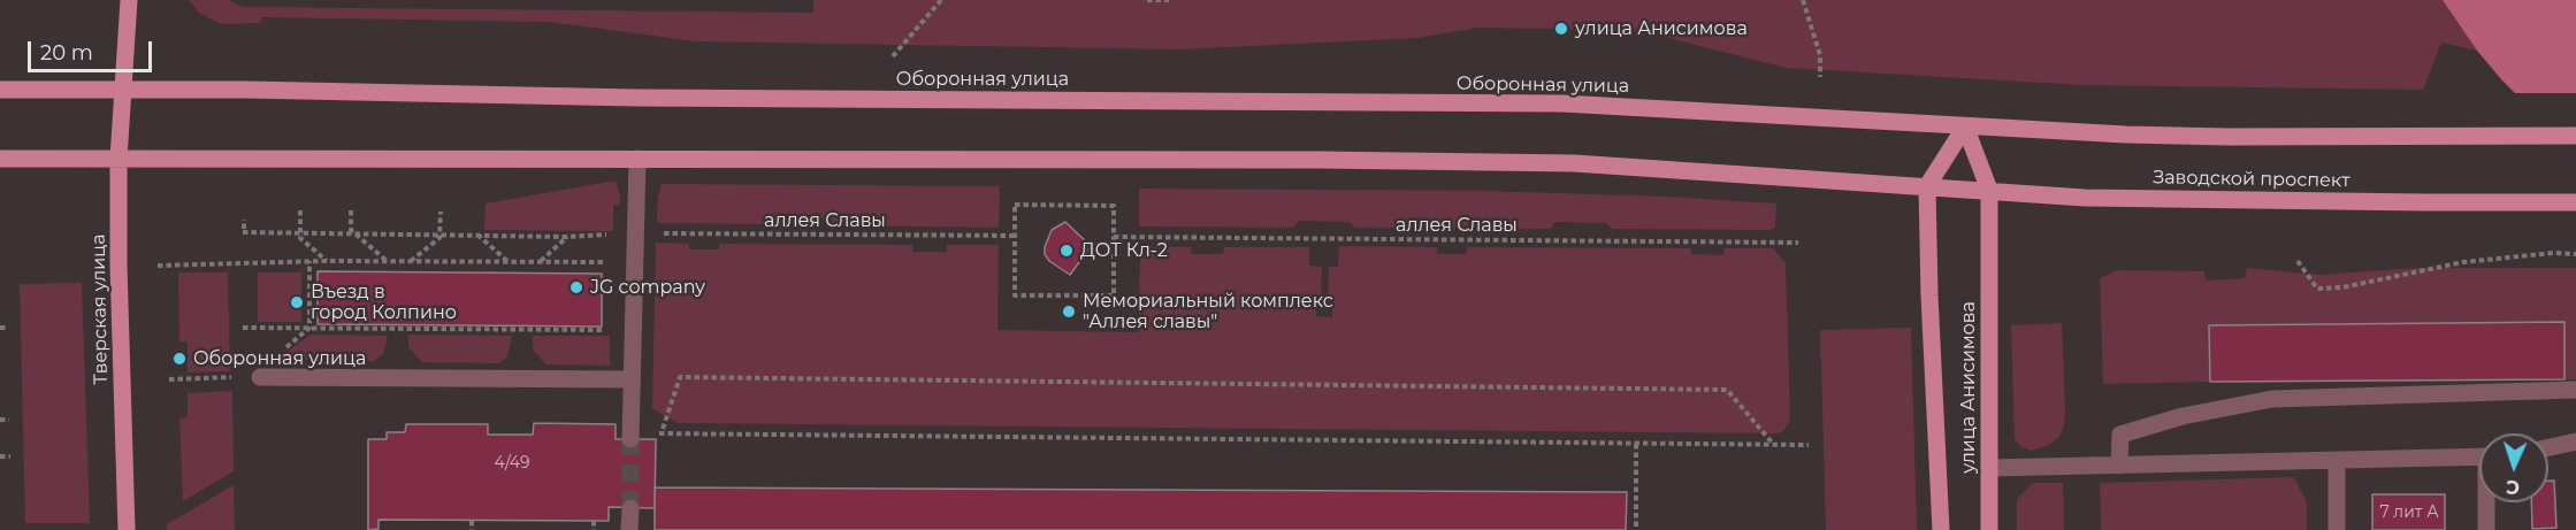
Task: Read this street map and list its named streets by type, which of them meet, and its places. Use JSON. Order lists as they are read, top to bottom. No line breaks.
{"streets":{"main road":["Оборонная улица","Заводской проспект","Тверская улица","улица Анисимова"],"path":["аллея Славы"]},"crossings":[["Оборонная улица","Тверская улица"],["Оборонная улица","улица Анисимова"],["Заводской проспект","улица Анисимова"]],"places":["улица Анисимова","ДОТ Кл-2","JG company","Въезд в город Колпино","Мемориальный комплекс \"Аллея славы\"","Оборонная улица"],"house_numbers":["4/49","7 лит А"],"scale_bar":"20 m","north":"bottom"}
